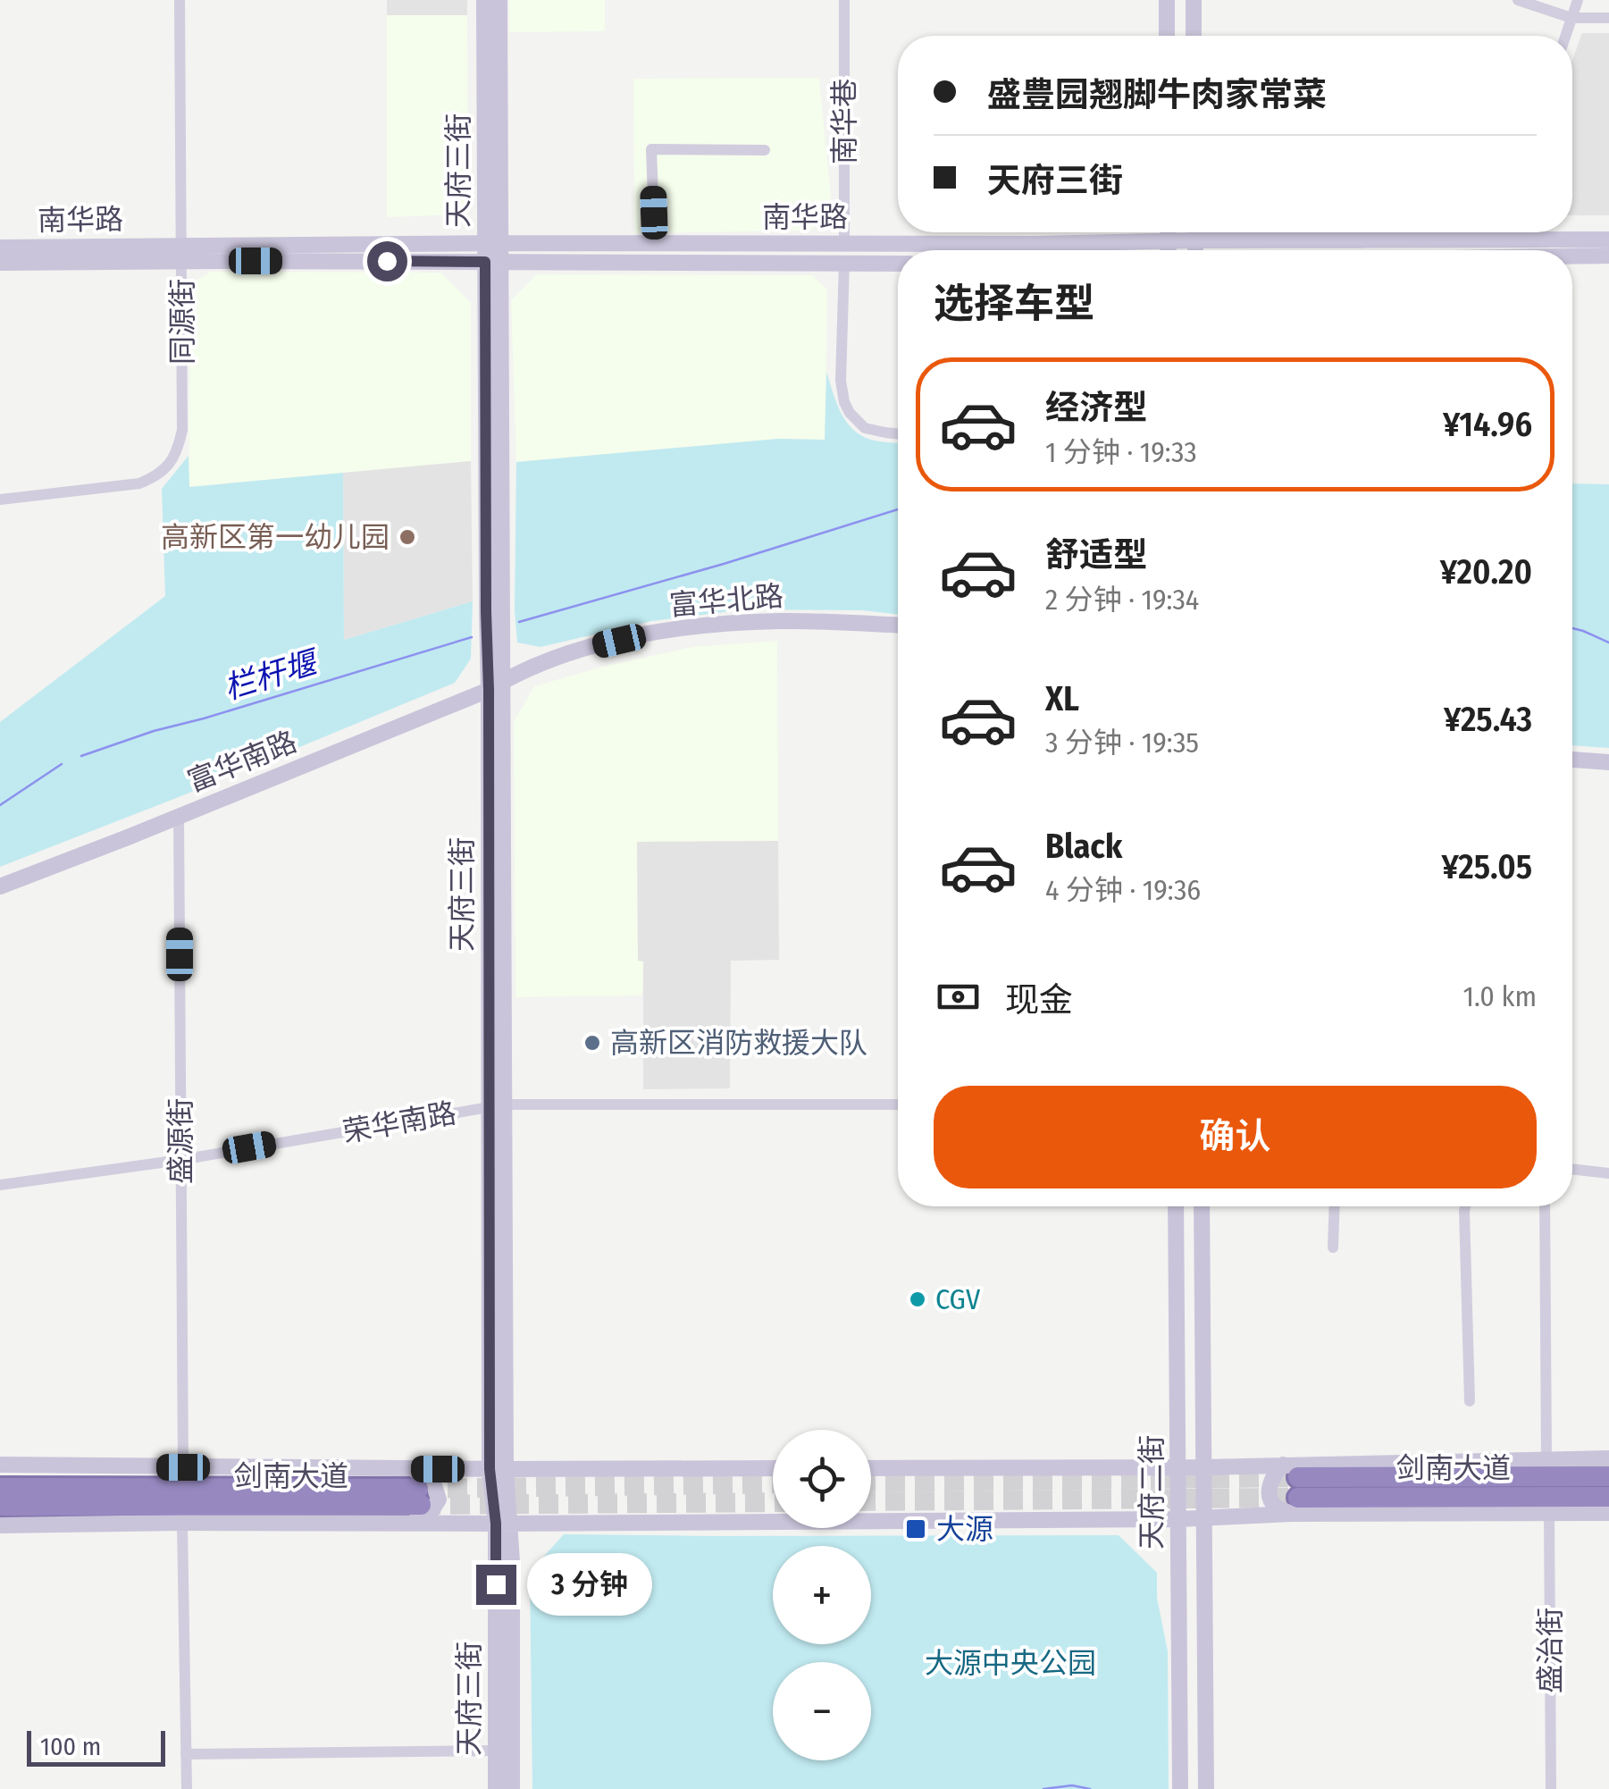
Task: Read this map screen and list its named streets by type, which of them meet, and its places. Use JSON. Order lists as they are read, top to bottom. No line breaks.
{"streets":{"highway":["剑南大道"],"main road":["天府三街","南华路","富华北路","富华南路","天府二街"],"street":["南华巷","同源街","荣华南路","盛源街","盛治街"]},"crossings":[["南华巷","南华路"],["天府三街","南华路"],["天府三街","富华北路"],["天府三街","富华南路"],["天府三街","荣华南路"],["南华路","同源街"],["富华北路","富华南路"],["富华南路","盛源街"],["荣华南路","盛源街"]],"water":["栏杆堰"],"parks":["大源中央公园"],"places":{"other":["高新区第一幼儿园","高新区消防救援大队","CGV"],"transit":["大源"]},"scale_bar":"100 m","page":{"banner":["盛豊园翘脚牛肉家常菜","天府三街"],"heading":"选择车型","list":[{"name":"经济型","note":"1 分钟 · 19:33","value":"¥14.96"},{"name":"舒适型","note":"2 分钟 · 19:34","value":"¥20.20"},{"name":"XL","note":"3 分钟 · 19:35","value":"¥25.43"},{"name":"Black","note":"4 分钟 · 19:36","value":"¥25.05"}],"pay":["现金","1.0 km"],"buttons":"确认","map_buttons":["+","−"],"bubble":"3 分钟","scale":"100 m"}}
